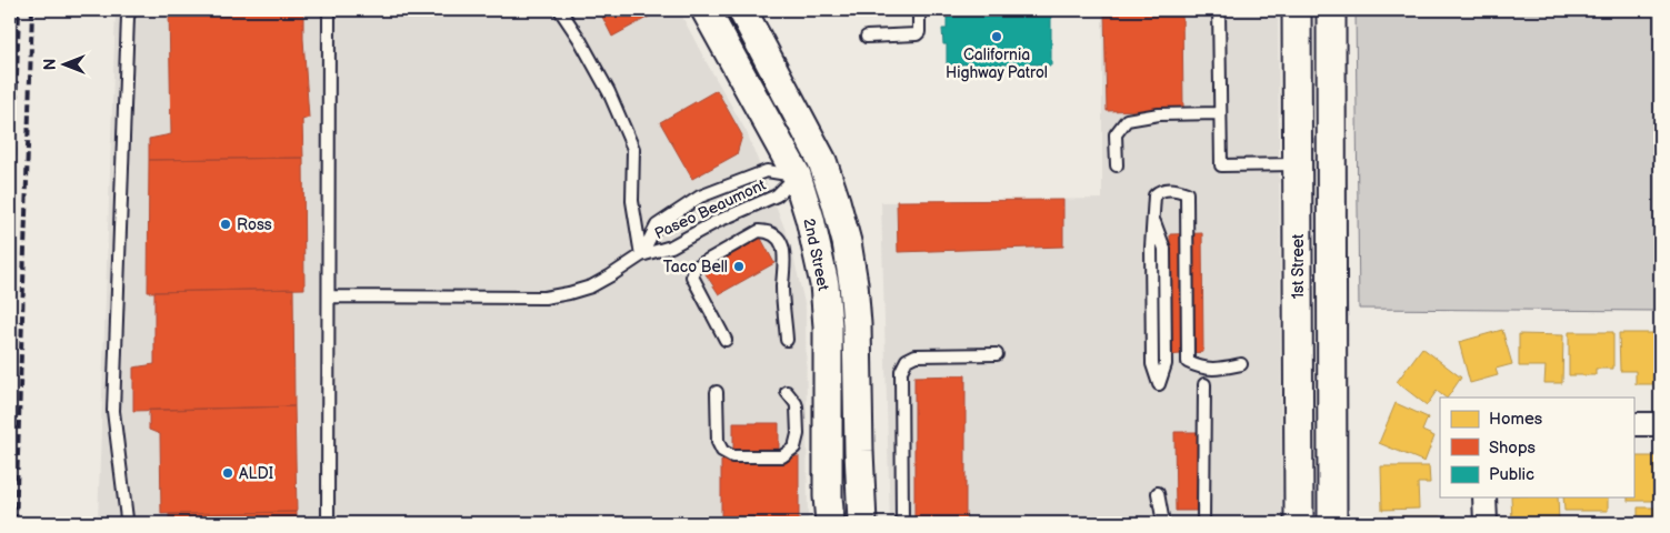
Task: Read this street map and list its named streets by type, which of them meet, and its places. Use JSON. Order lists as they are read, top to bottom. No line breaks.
{"streets":{"street":["2nd Street","1st Street"],"lane":["Paseo Beaumont"]},"crossings":[["Paseo Beaumont","2nd Street"]],"places":["California Highway Patrol","Ross","Taco Bell","ALDI"],"legend":["Homes","Shops","Public"],"north":"left"}
